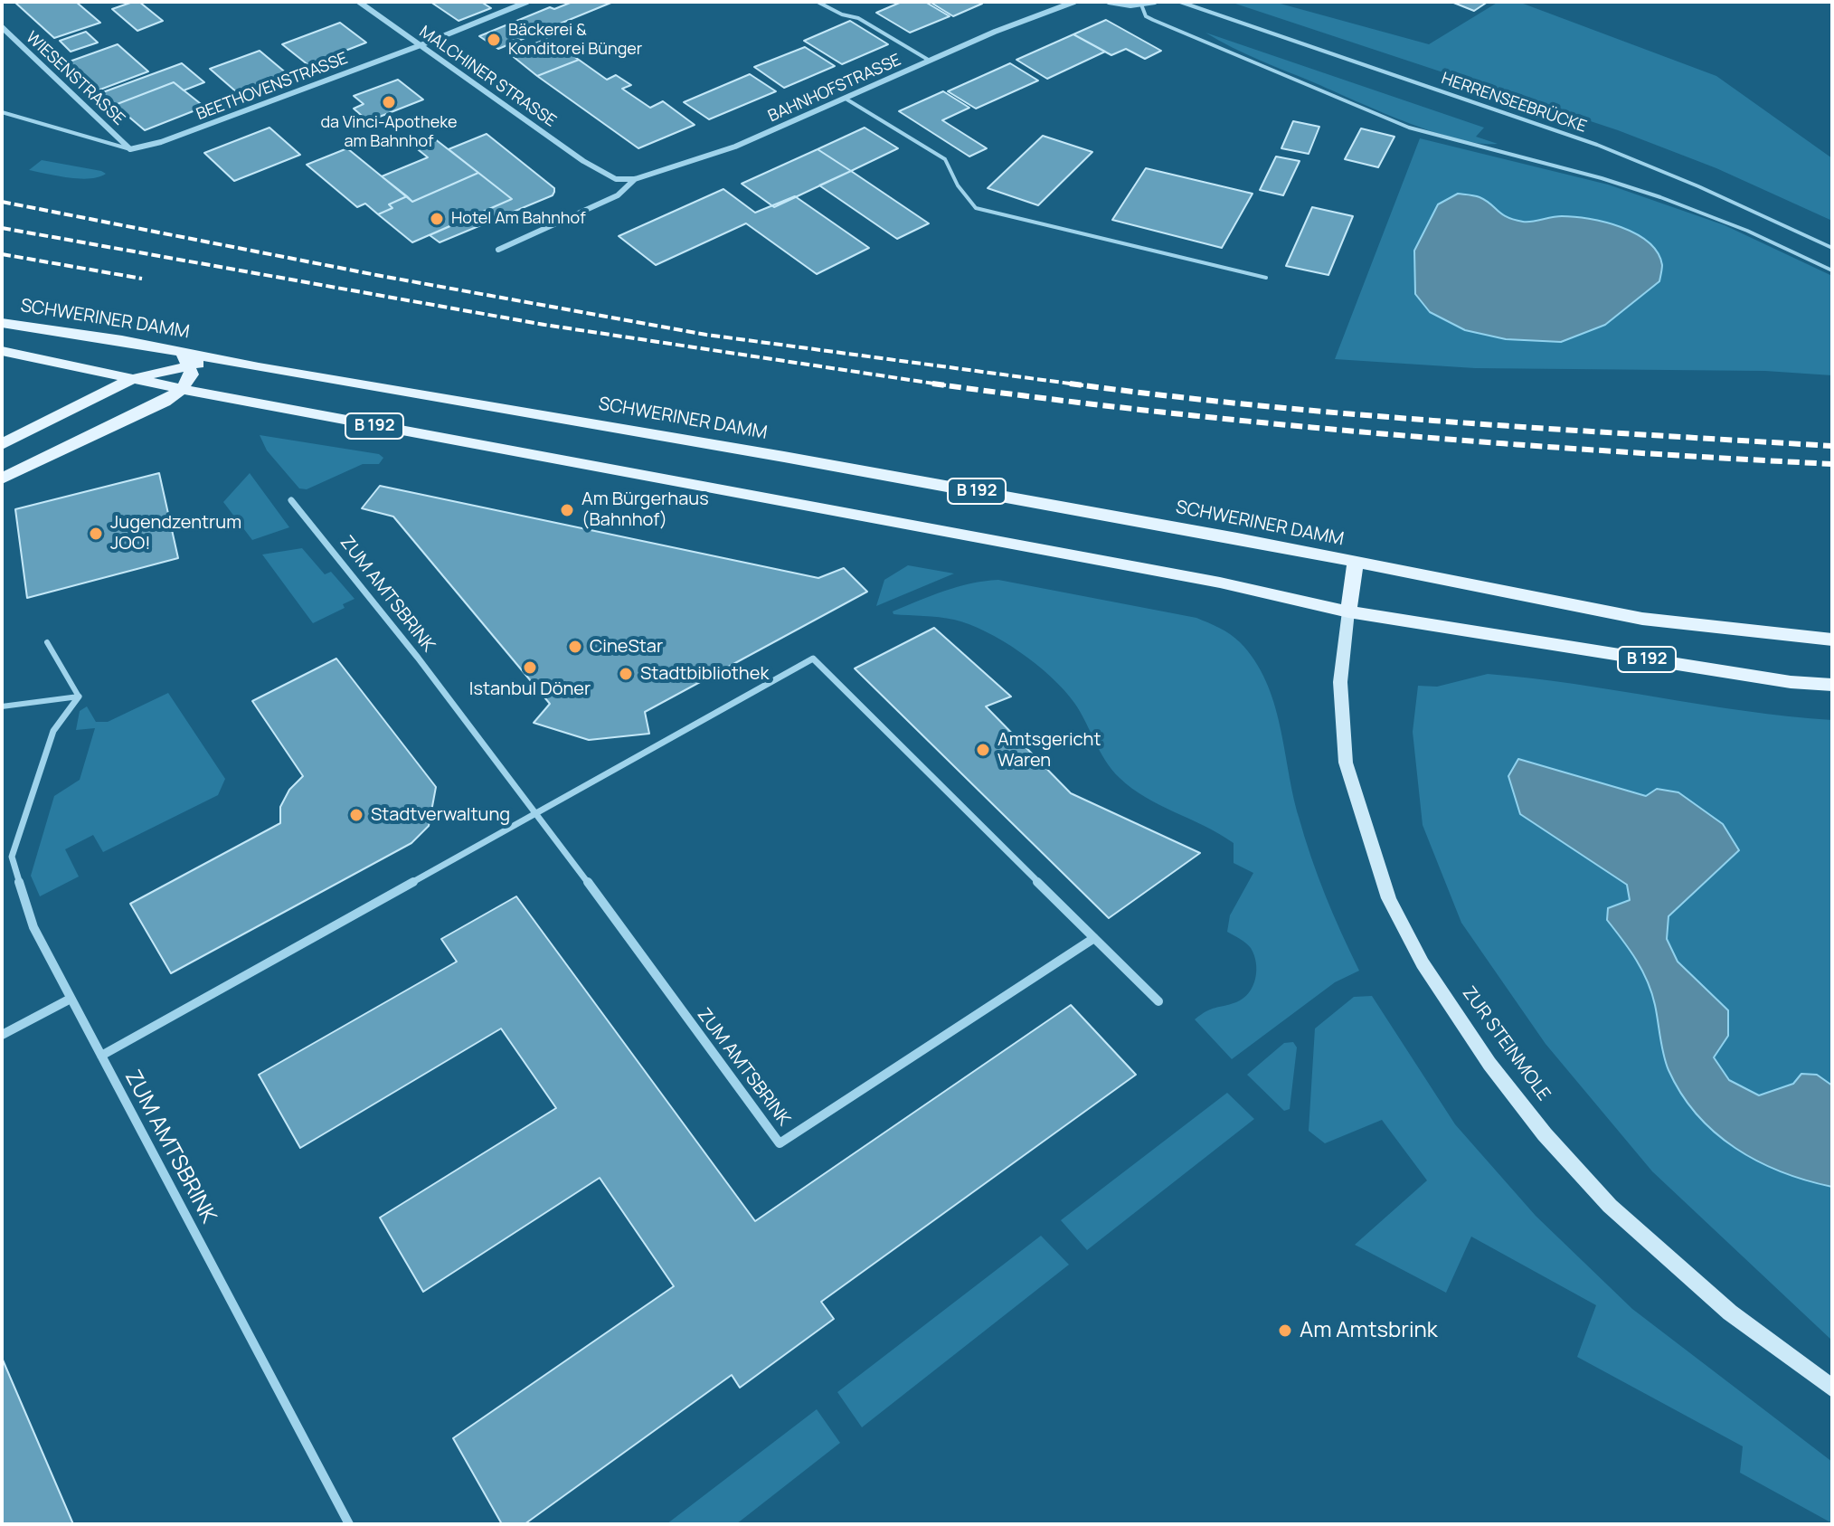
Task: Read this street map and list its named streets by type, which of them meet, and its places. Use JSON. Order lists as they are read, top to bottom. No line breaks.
{"streets":{"main road":["SCHWERINER DAMM","B 192"],"street":["MALCHINER STRASSE","WIESENSTRASSE","BEETHOVENSTRASSE","BAHNHOFSTRASSE","ZUM AMTSBRINK","ZUR STEINMOLE"],"lane":["HERRENSEEBRÜCKE"]},"crossings":[["MALCHINER STRASSE","BEETHOVENSTRASSE"],["MALCHINER STRASSE","BAHNHOFSTRASSE"],["WIESENSTRASSE","BEETHOVENSTRASSE"],["SCHWERINER DAMM","B 192"],["SCHWERINER DAMM","ZUR STEINMOLE"],["B 192","ZUR STEINMOLE"]],"places":["Bäckerei & Konditorei Bünger","da Vinci-Apotheke am Bahnhof","Hotel Am Bahnhof","Am Bürgerhaus (Bahnhof)","Jugendzentrum JOO!","CineStar","Istanbul Döner","Stadtbibliothek","Amtsgericht Waren","Stadtverwaltung","Am Amtsbrink"]}
